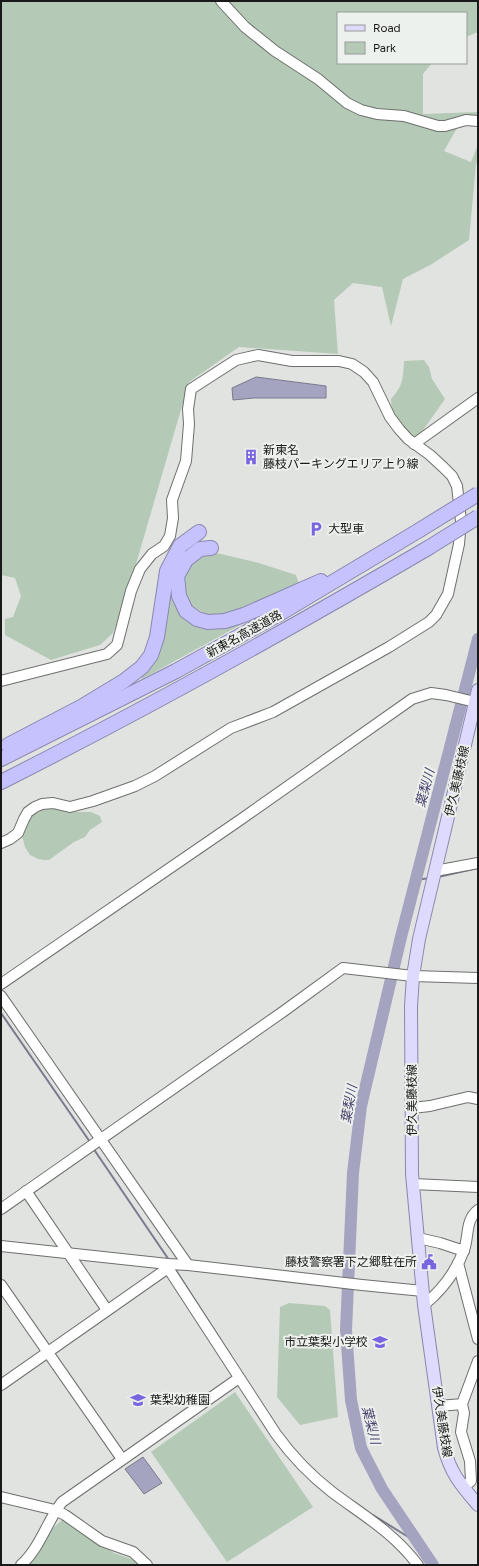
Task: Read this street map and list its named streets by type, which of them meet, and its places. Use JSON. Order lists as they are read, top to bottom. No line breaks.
{"streets":{"highway":["新東名高速道路"],"main road":["伊久美藤枝線"]},"water":["葉梨川"],"places":{"building":["新東名 藤枝パーキングエリア上り線"],"parking":["大型車"],"public building":["藤枝警察署下之郷駐在所"],"school or university":["市立葉梨小学校","葉梨幼稚園"]},"legend":["Road","Park"]}
